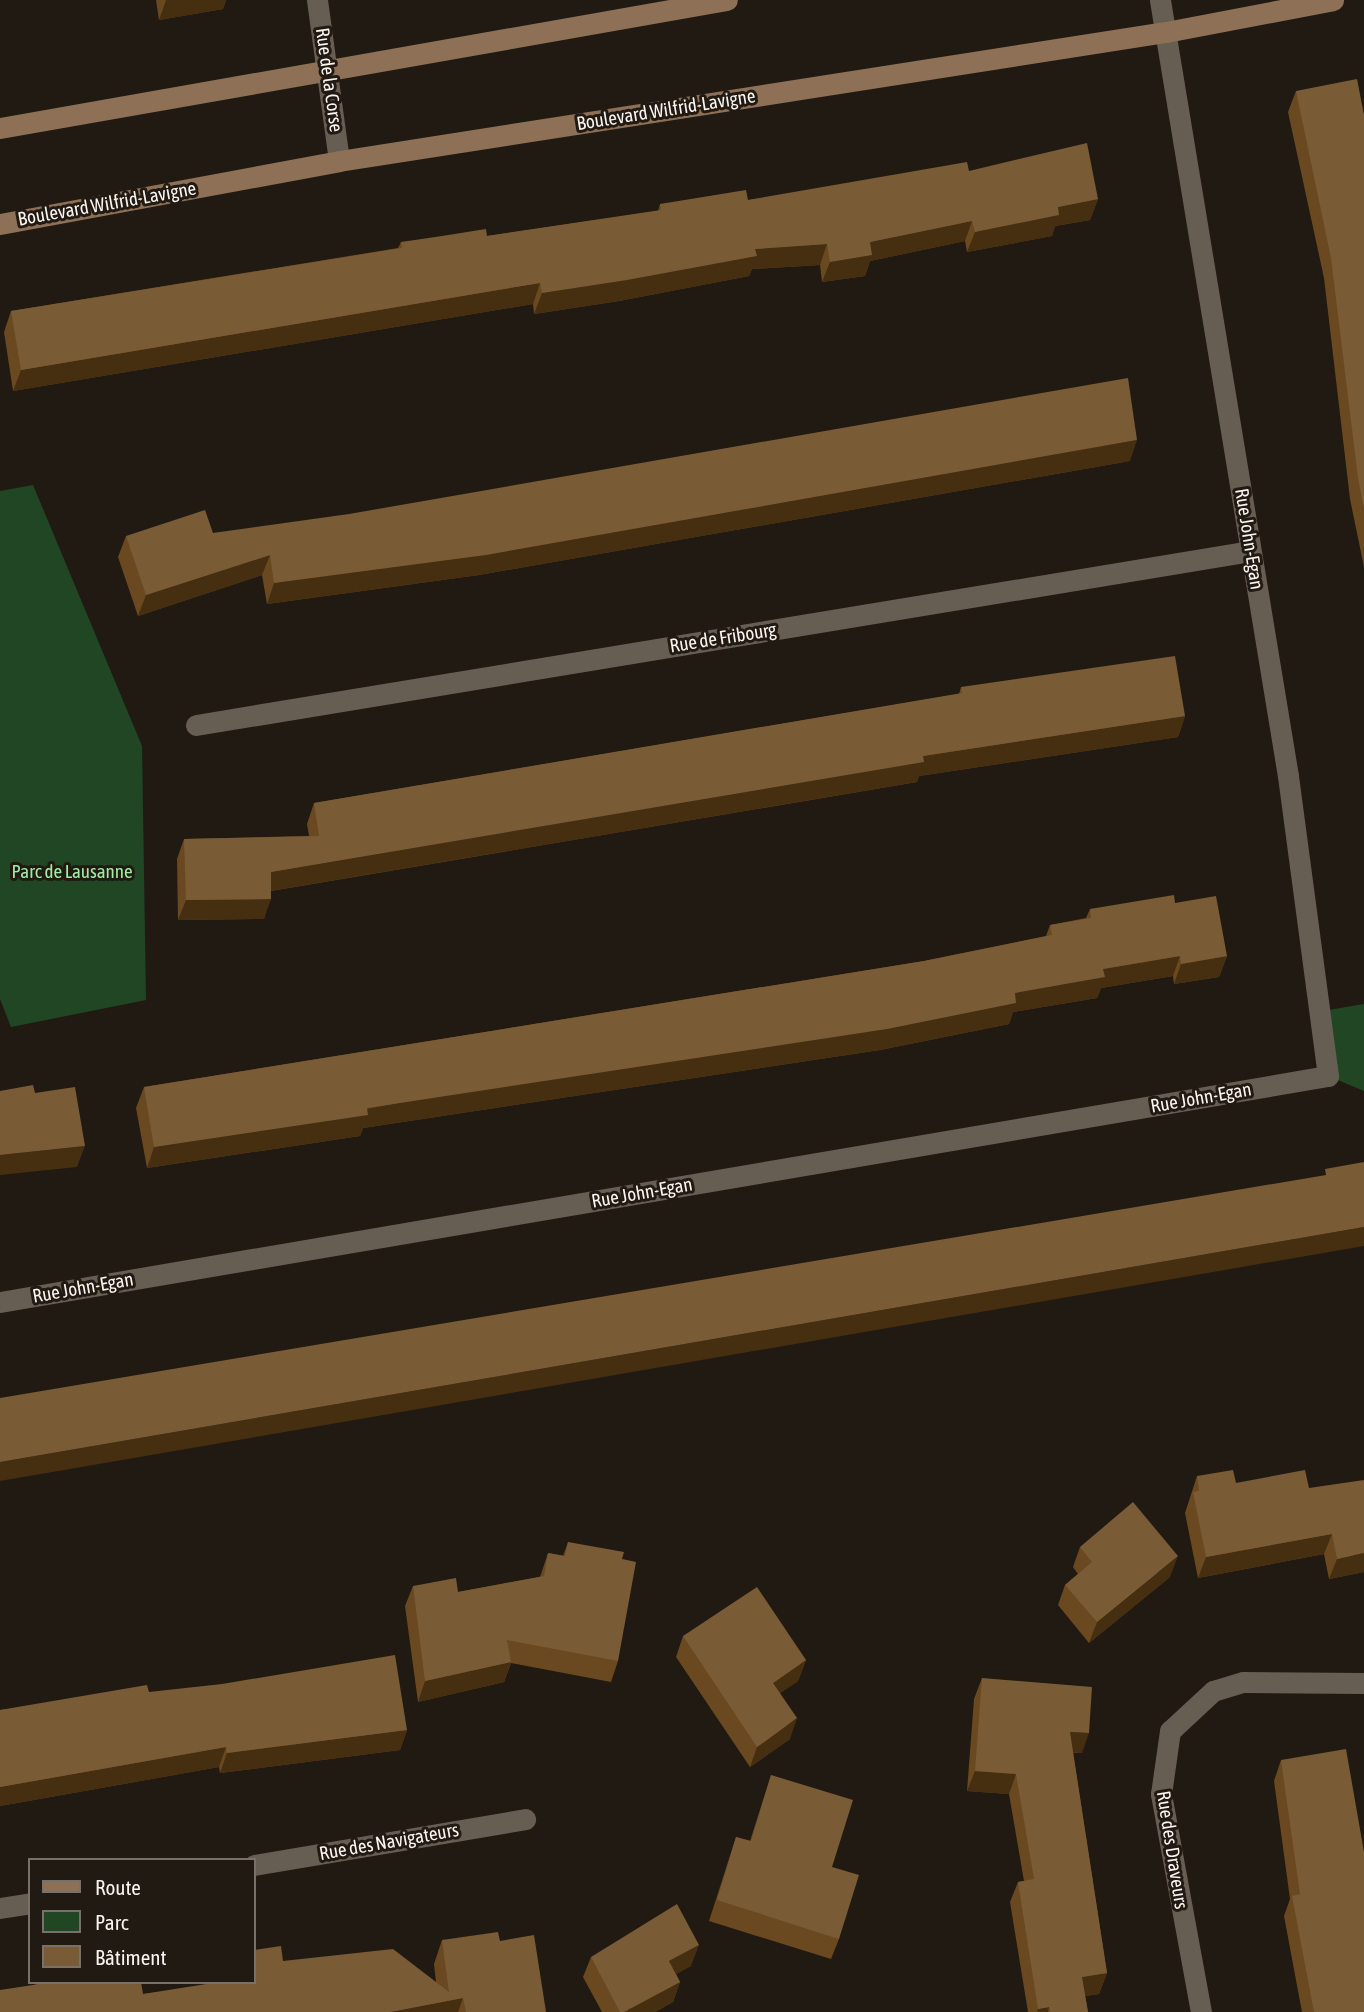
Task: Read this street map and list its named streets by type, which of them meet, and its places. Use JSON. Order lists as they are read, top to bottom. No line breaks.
{"streets":{"main road":["Boulevard Wilfrid-Lavigne"],"street":["Rue de la Corse","Rue John-Egan","Rue de Fribourg","Rue des Navigateurs","Rue des Draveurs"]},"crossings":[["Rue de la Corse","Boulevard Wilfrid-Lavigne"],["Boulevard Wilfrid-Lavigne","Rue John-Egan"],["Rue John-Egan","Rue de Fribourg"]],"parks":["Parc de Lausanne"],"legend":["Route","Parc","Bâtiment"]}
